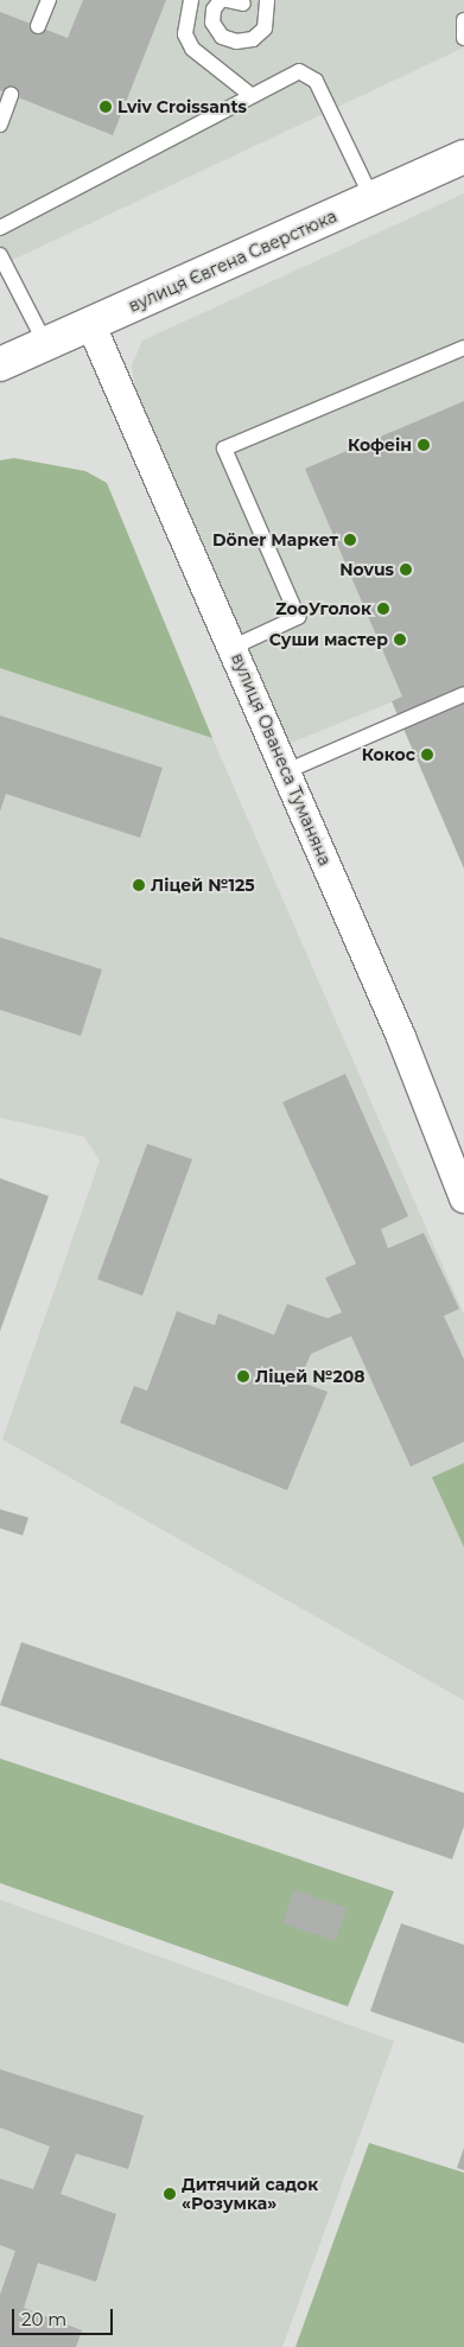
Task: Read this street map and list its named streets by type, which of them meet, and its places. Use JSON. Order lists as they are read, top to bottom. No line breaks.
{"streets":{"main road":["вулиця Євгена Сверстюка"],"street":["вулиця Ованеса Туманяна"]},"crossings":[["вулиця Євгена Сверстюка","вулиця Ованеса Туманяна"]],"places":["Lviv Croissants","Кофеін","Döner Маркет","Novus","ZooУголок","Суши мастер","Кокос","Ліцей №125","Ліцей №208","Дитячий садок «Розумка»"],"scale_bar":"20 m"}
